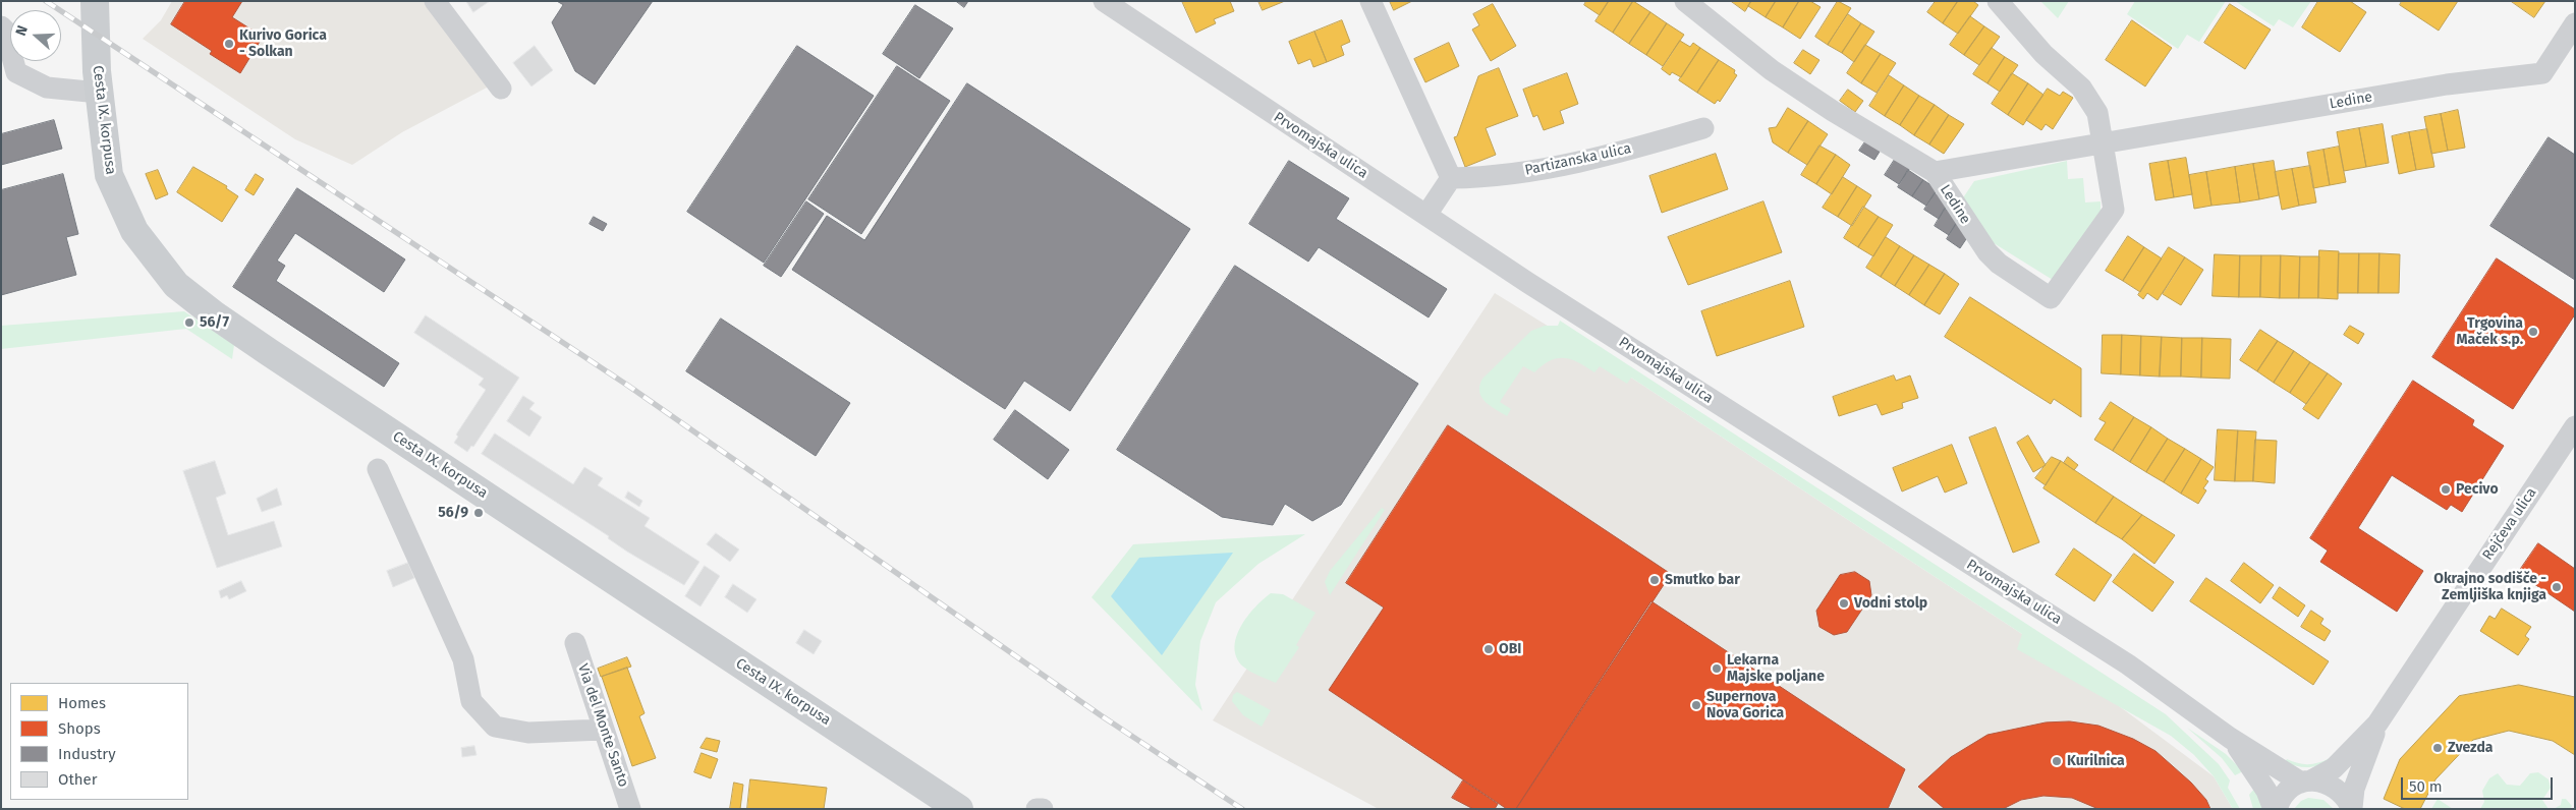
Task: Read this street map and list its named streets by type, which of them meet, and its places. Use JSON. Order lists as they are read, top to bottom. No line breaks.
{"streets":{"main road":["Cesta IX. korpusa"],"street":["Ledine","Prvomajska ulica","Partizanska ulica","Rejčeva ulica","Via del Monte Santo"]},"crossings":[["Prvomajska ulica","Rejčeva ulica"]],"places":["Kurivo Gorica - Solkan","56/7","Trgovina Maček s.p.","Pecivo","56/9","Smutko bar","Okrajno sodišče - Zemljiška knjiga","Vodni stolp","OBI","Lekarna Majske poljane","Supernova Nova Gorica","Zvezda","Kurilnica"],"legend":["Homes","Shops","Industry","Other"],"scale_bar":"50 m","north":"left"}
